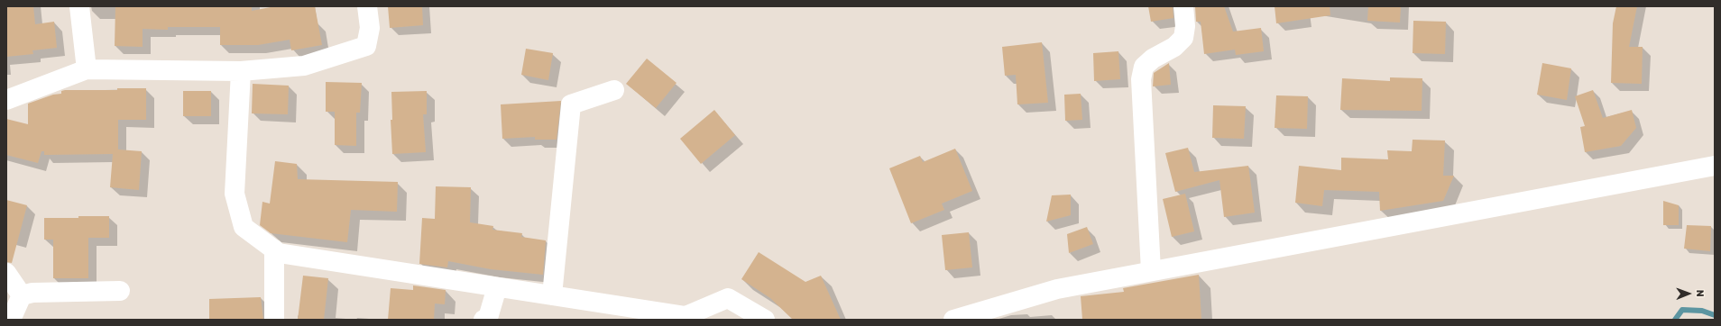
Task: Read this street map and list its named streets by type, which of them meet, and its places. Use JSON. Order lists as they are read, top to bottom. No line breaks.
{"north":"right"}
